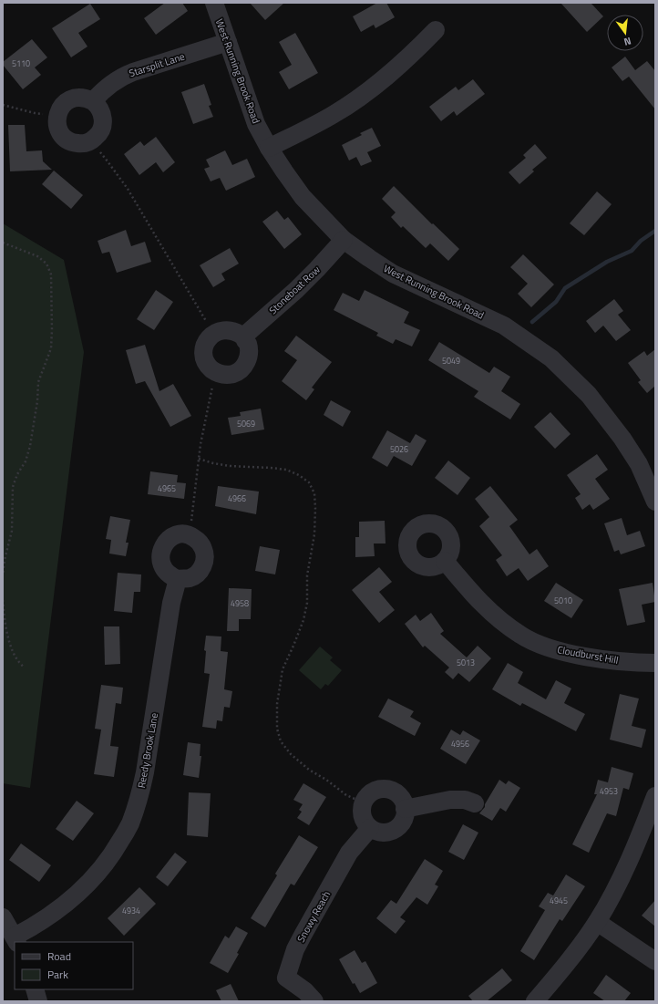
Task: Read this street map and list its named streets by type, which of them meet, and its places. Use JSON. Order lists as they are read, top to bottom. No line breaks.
{"streets":{"street":["Starsplit Lane","West Running Brook Road","Stoneboat Row","Cloudburst Hill","Reedy Brook Lane","Snowy Reach"]},"crossings":[["Starsplit Lane","West Running Brook Road"],["West Running Brook Road","Stoneboat Row"]],"house_numbers":["5110","5049","5069","5026","4965","4966","5010","4958","5013","4956","4953","4945","4934"],"legend":["Road","Park"],"north":"bottom"}
